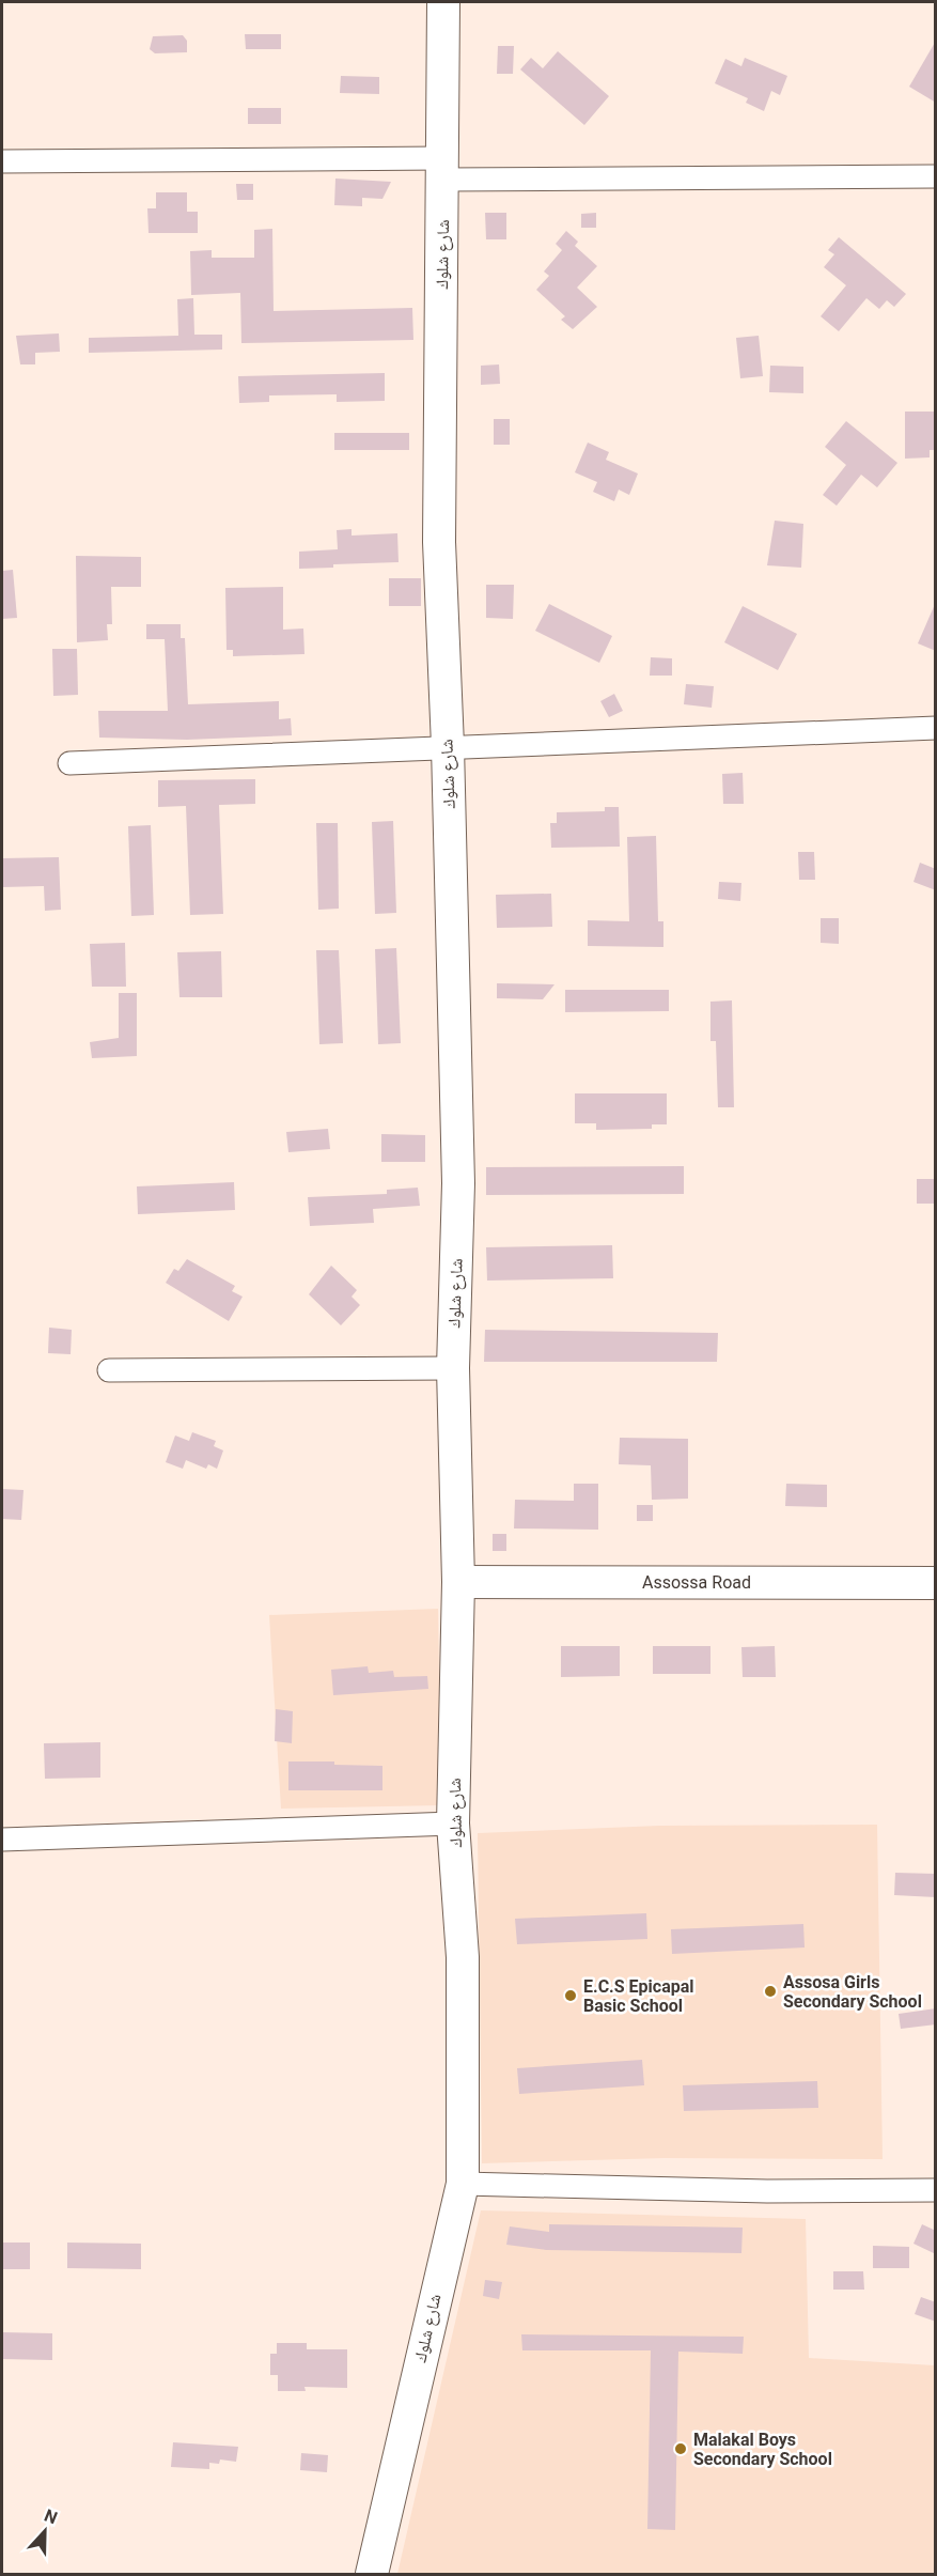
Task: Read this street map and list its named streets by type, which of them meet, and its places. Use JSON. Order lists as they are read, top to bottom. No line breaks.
{"streets":{"street":["شارع شلوك","Assossa Road"]},"crossings":[["شارع شلوك","Assossa Road"]],"places":["Assosa Girls Secondary School","E.C.S Epicapal Basic School","Malakal Boys Secondary School"],"north":"top"}
